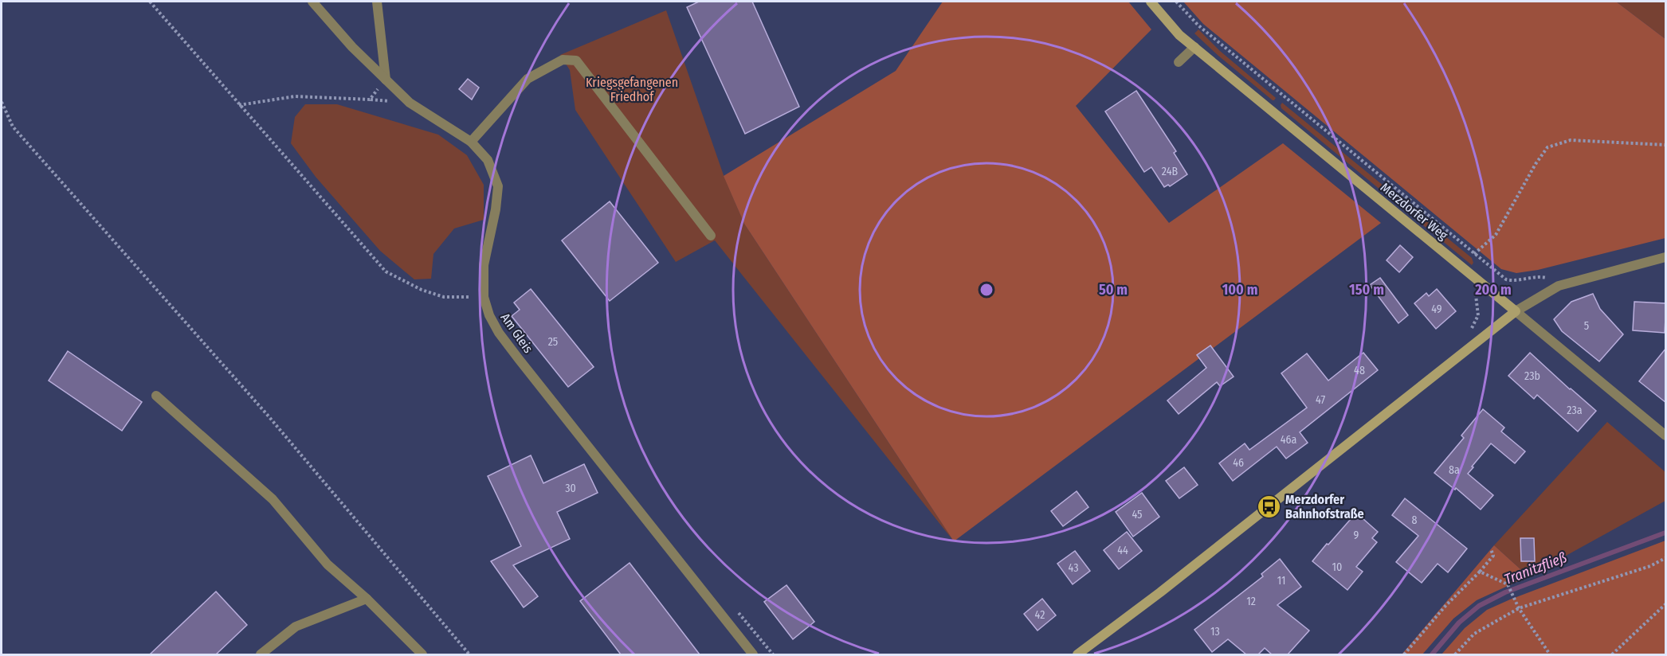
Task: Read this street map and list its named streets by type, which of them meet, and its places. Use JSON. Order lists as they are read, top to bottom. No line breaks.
{"streets":{"street":["Merzdorfer Weg","Am Gleis"]},"water":["Tranitzfließ"],"parks":["Kriegsgefangenen Friedhof"],"places":{"bus stop":["Merzdorfer Bahnhofstraße"]},"house_numbers":["24B","49","5","25","48","23b","47","23a","46a","46","8a","30","45","8","9","44","10","43","11","12","42","13"],"rings":["50 m","100 m","150 m","200 m"]}
